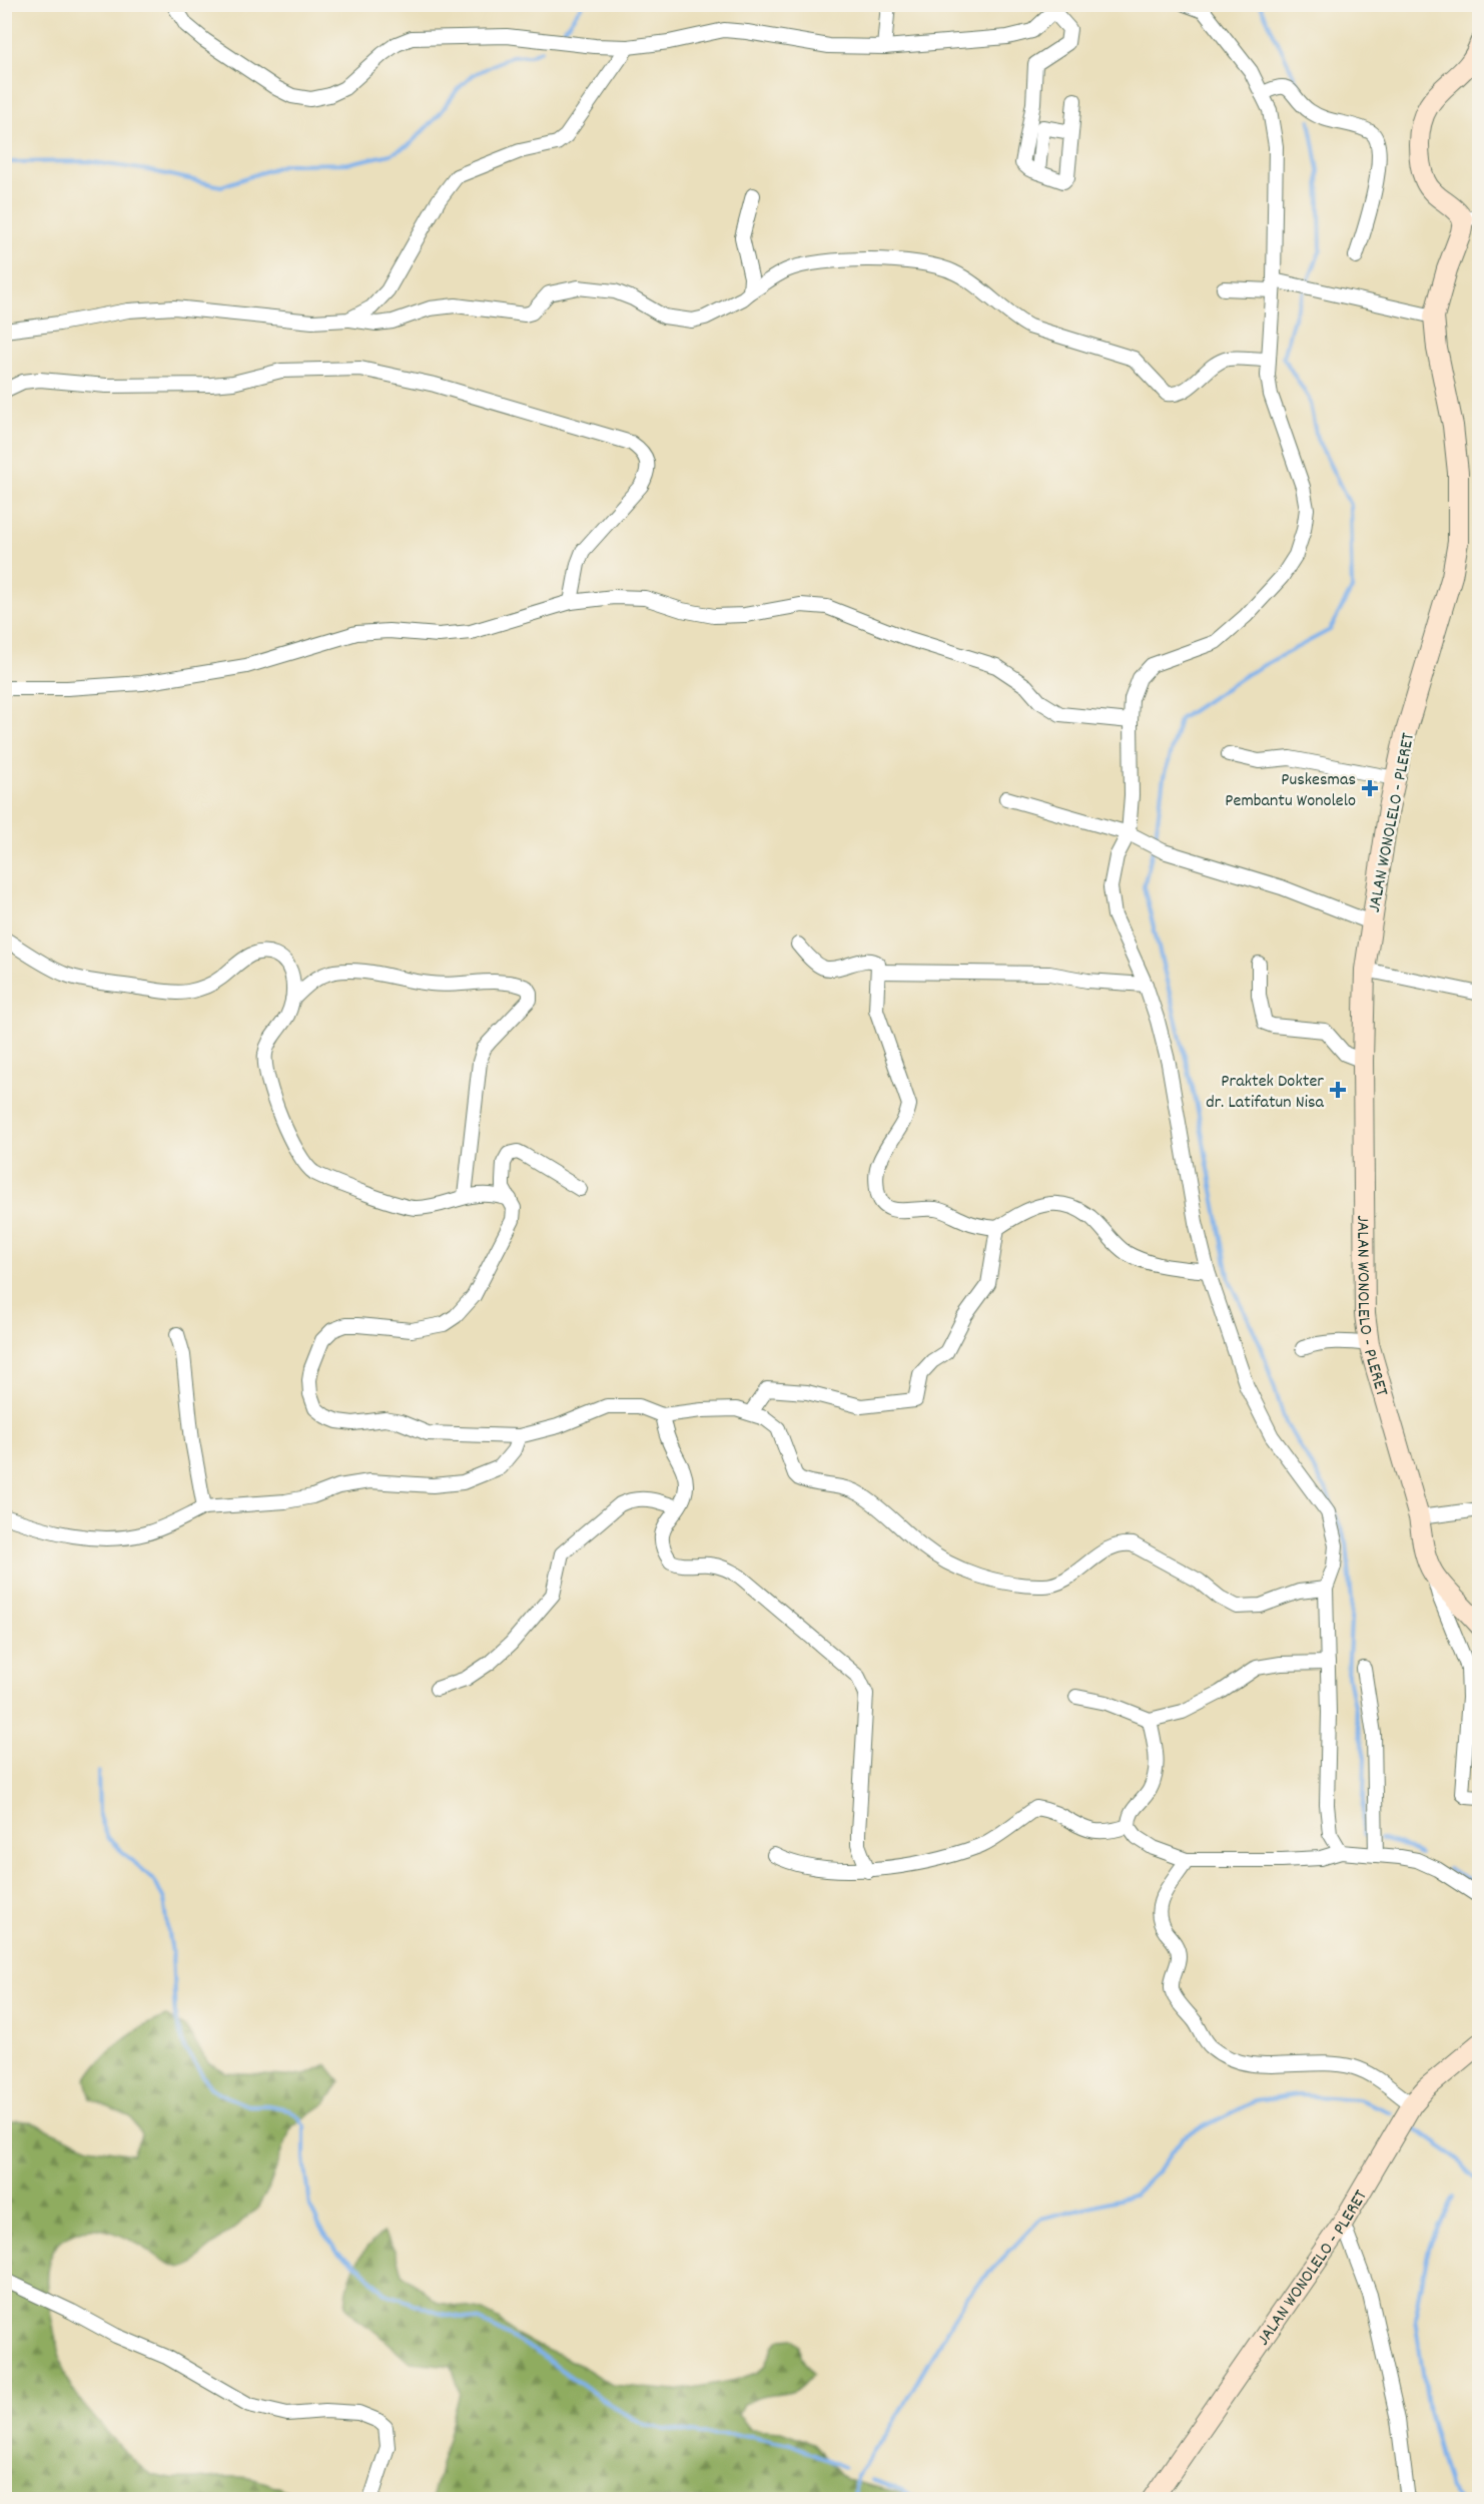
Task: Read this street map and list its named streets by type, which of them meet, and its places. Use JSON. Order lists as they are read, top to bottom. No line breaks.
{"streets":{"main road":["JALAN WONOLELO - PLERET"]},"places":{"health":["Puskesmas Pembantu Wonolelo","Praktek Dokter dr. Latifatun Nisa"]}}
